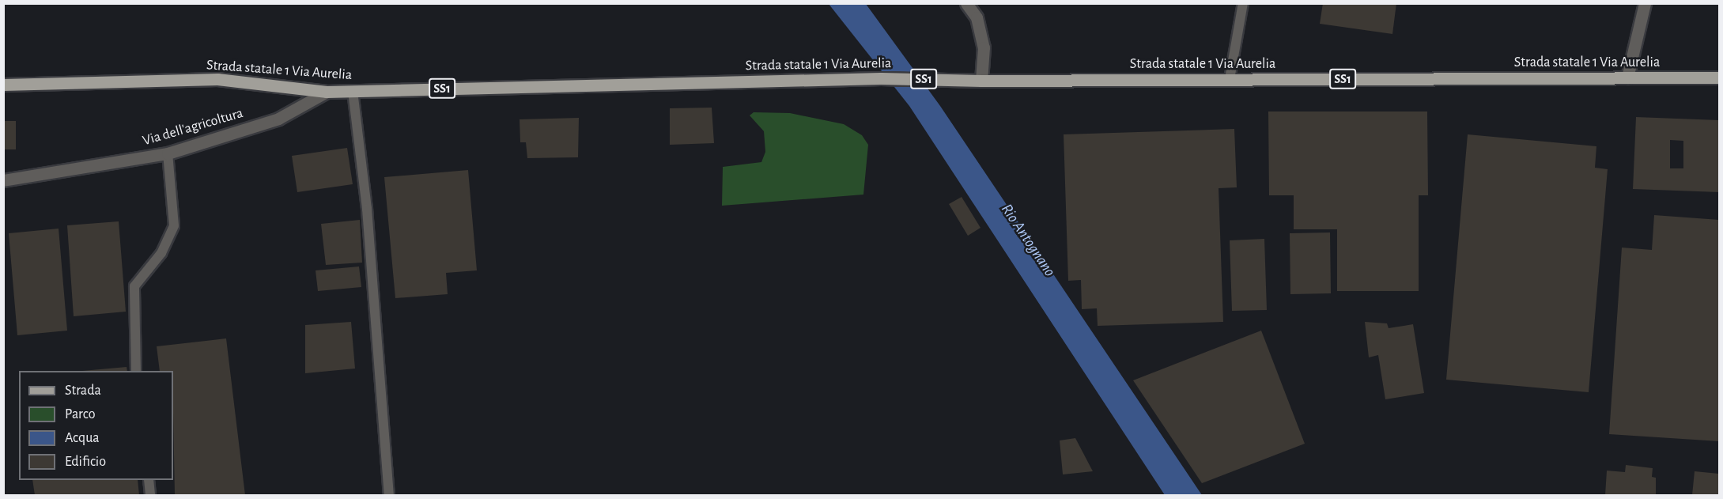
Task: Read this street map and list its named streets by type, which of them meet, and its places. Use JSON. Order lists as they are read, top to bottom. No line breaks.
{"streets":{"main road":["Strada statale 1 Via Aurelia","SS1"],"street":["Via dell'agricoltura"]},"crossings":[["Strada statale 1 Via Aurelia","Via dell'agricoltura"]],"water":["Rio Antognano"],"legend":["Strada","Parco","Acqua","Edificio"]}
